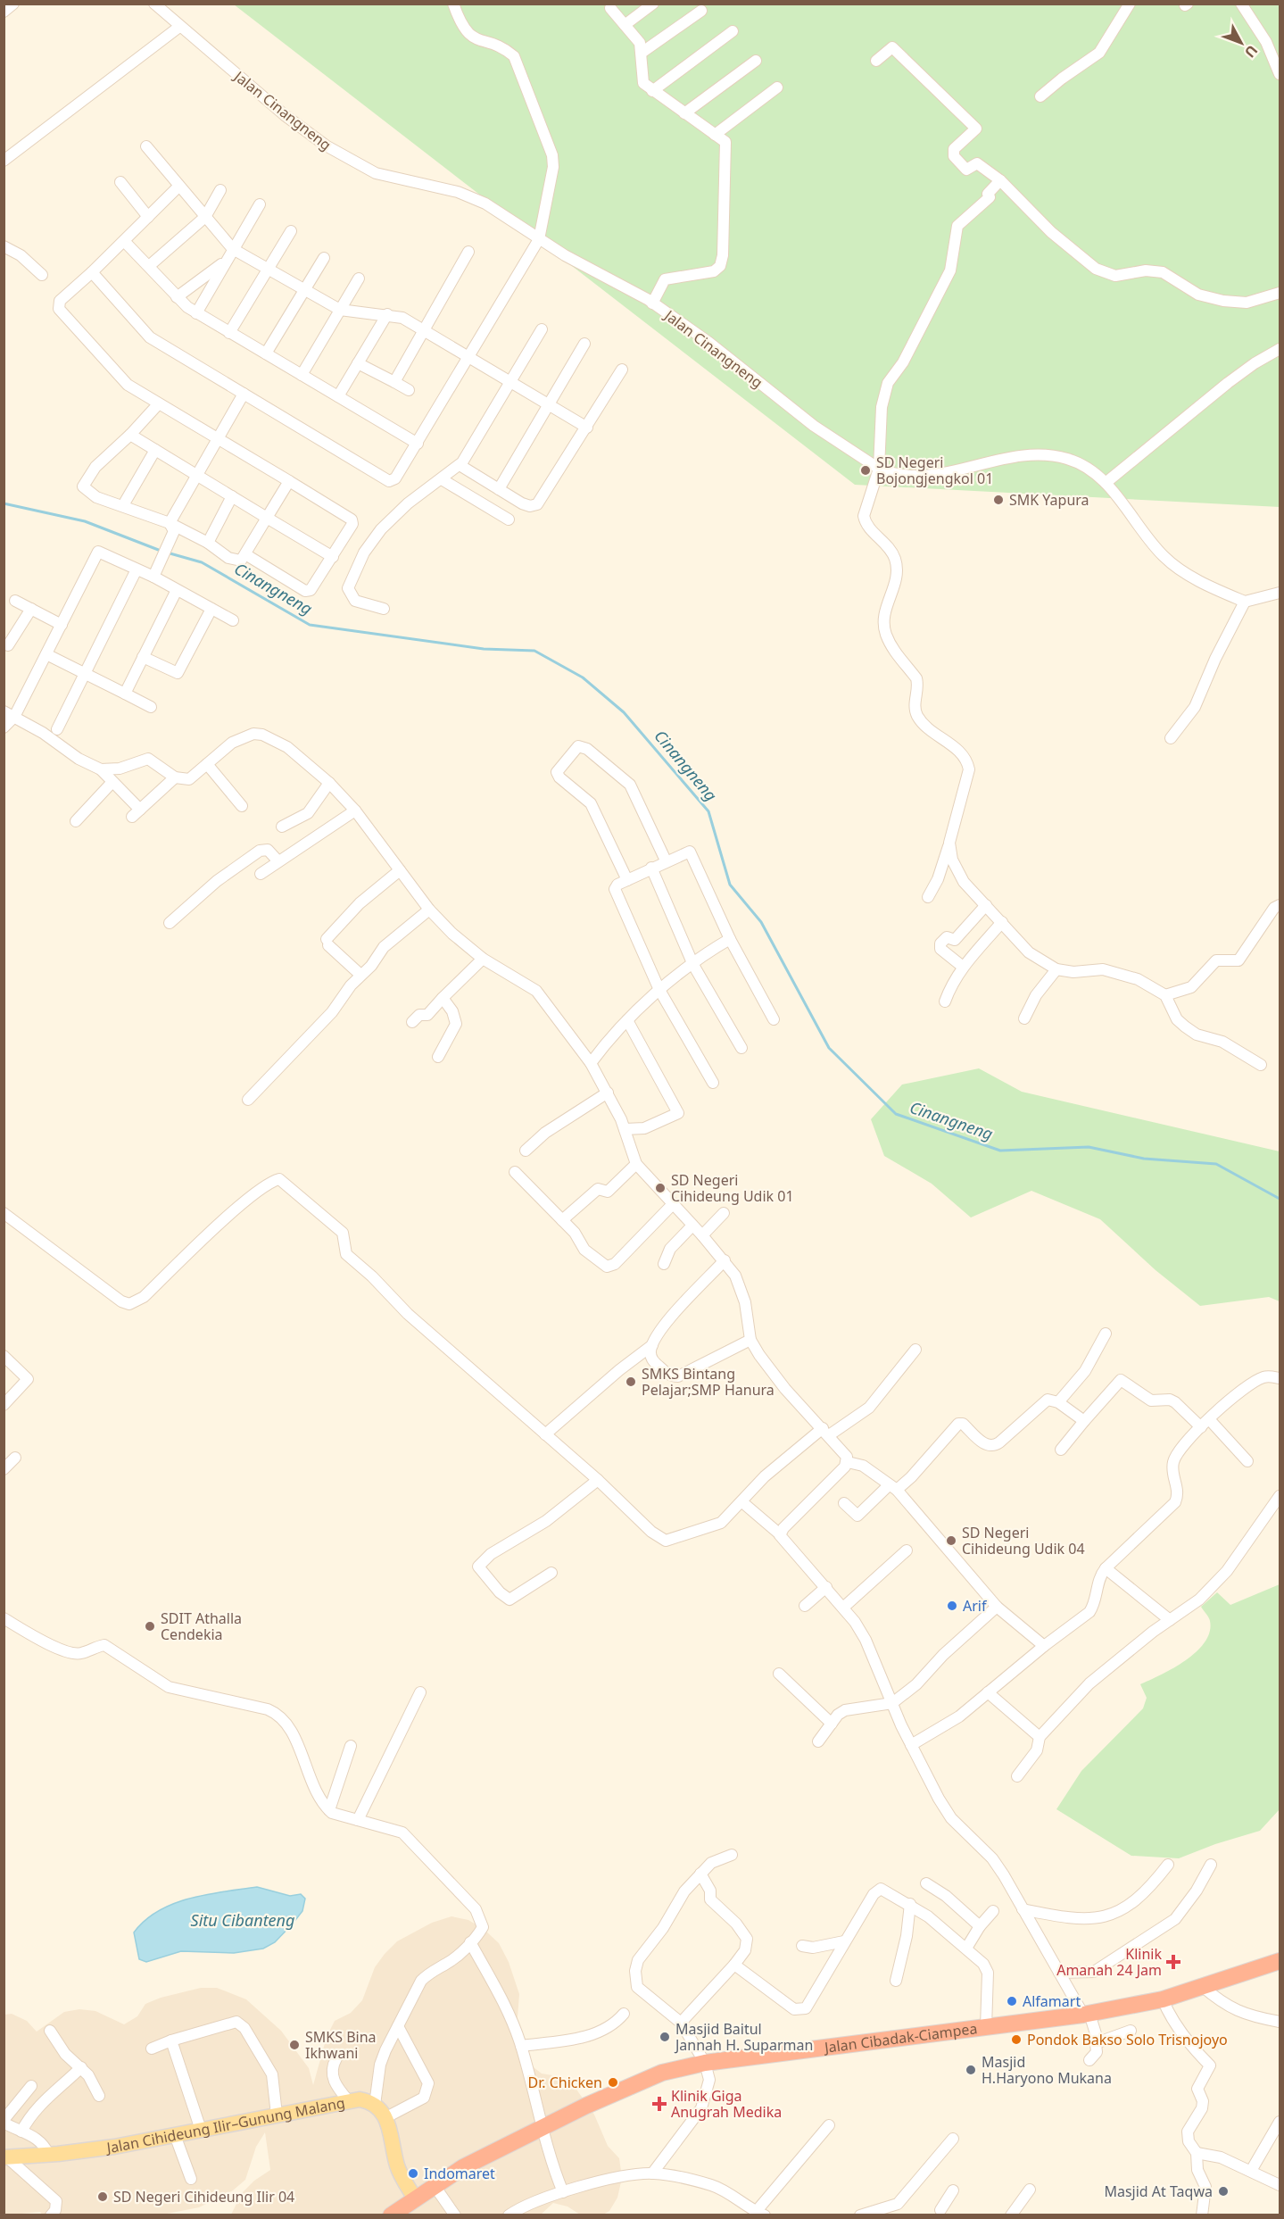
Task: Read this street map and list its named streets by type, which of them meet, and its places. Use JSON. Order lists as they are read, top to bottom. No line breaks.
{"streets":{"highway":["Jalan Cibadak-Ciampea"],"main road":["Jalan Cihideung Ilir–Gunung Malang"],"street":["Jalan Cinangneng"]},"water":["Cinangneng","Situ Cibanteng"],"places":{"other":["SD Negeri Bojongjengkol 01","SMK Yapura","SD Negeri Cihideung Udik 01","SMKS Bintang Pelajar;SMP Hanura","SD Negeri Cihideung Udik 04","Arif","SDIT Athalla Cendekia","Alfamart","Masjid Baitul Jannah H. Suparman","Pondok Bakso Solo Trisnojoyo","SMKS Bina Ikhwani","Masjid H.Haryono Mukana","Dr. Chicken","Indomaret","Masjid At Taqwa","SD Negeri Cihideung Ilir 04"],"health":["Klinik Amanah 24 Jam","Klinik Giga Anugrah Medika"]},"north":"bottom right"}
